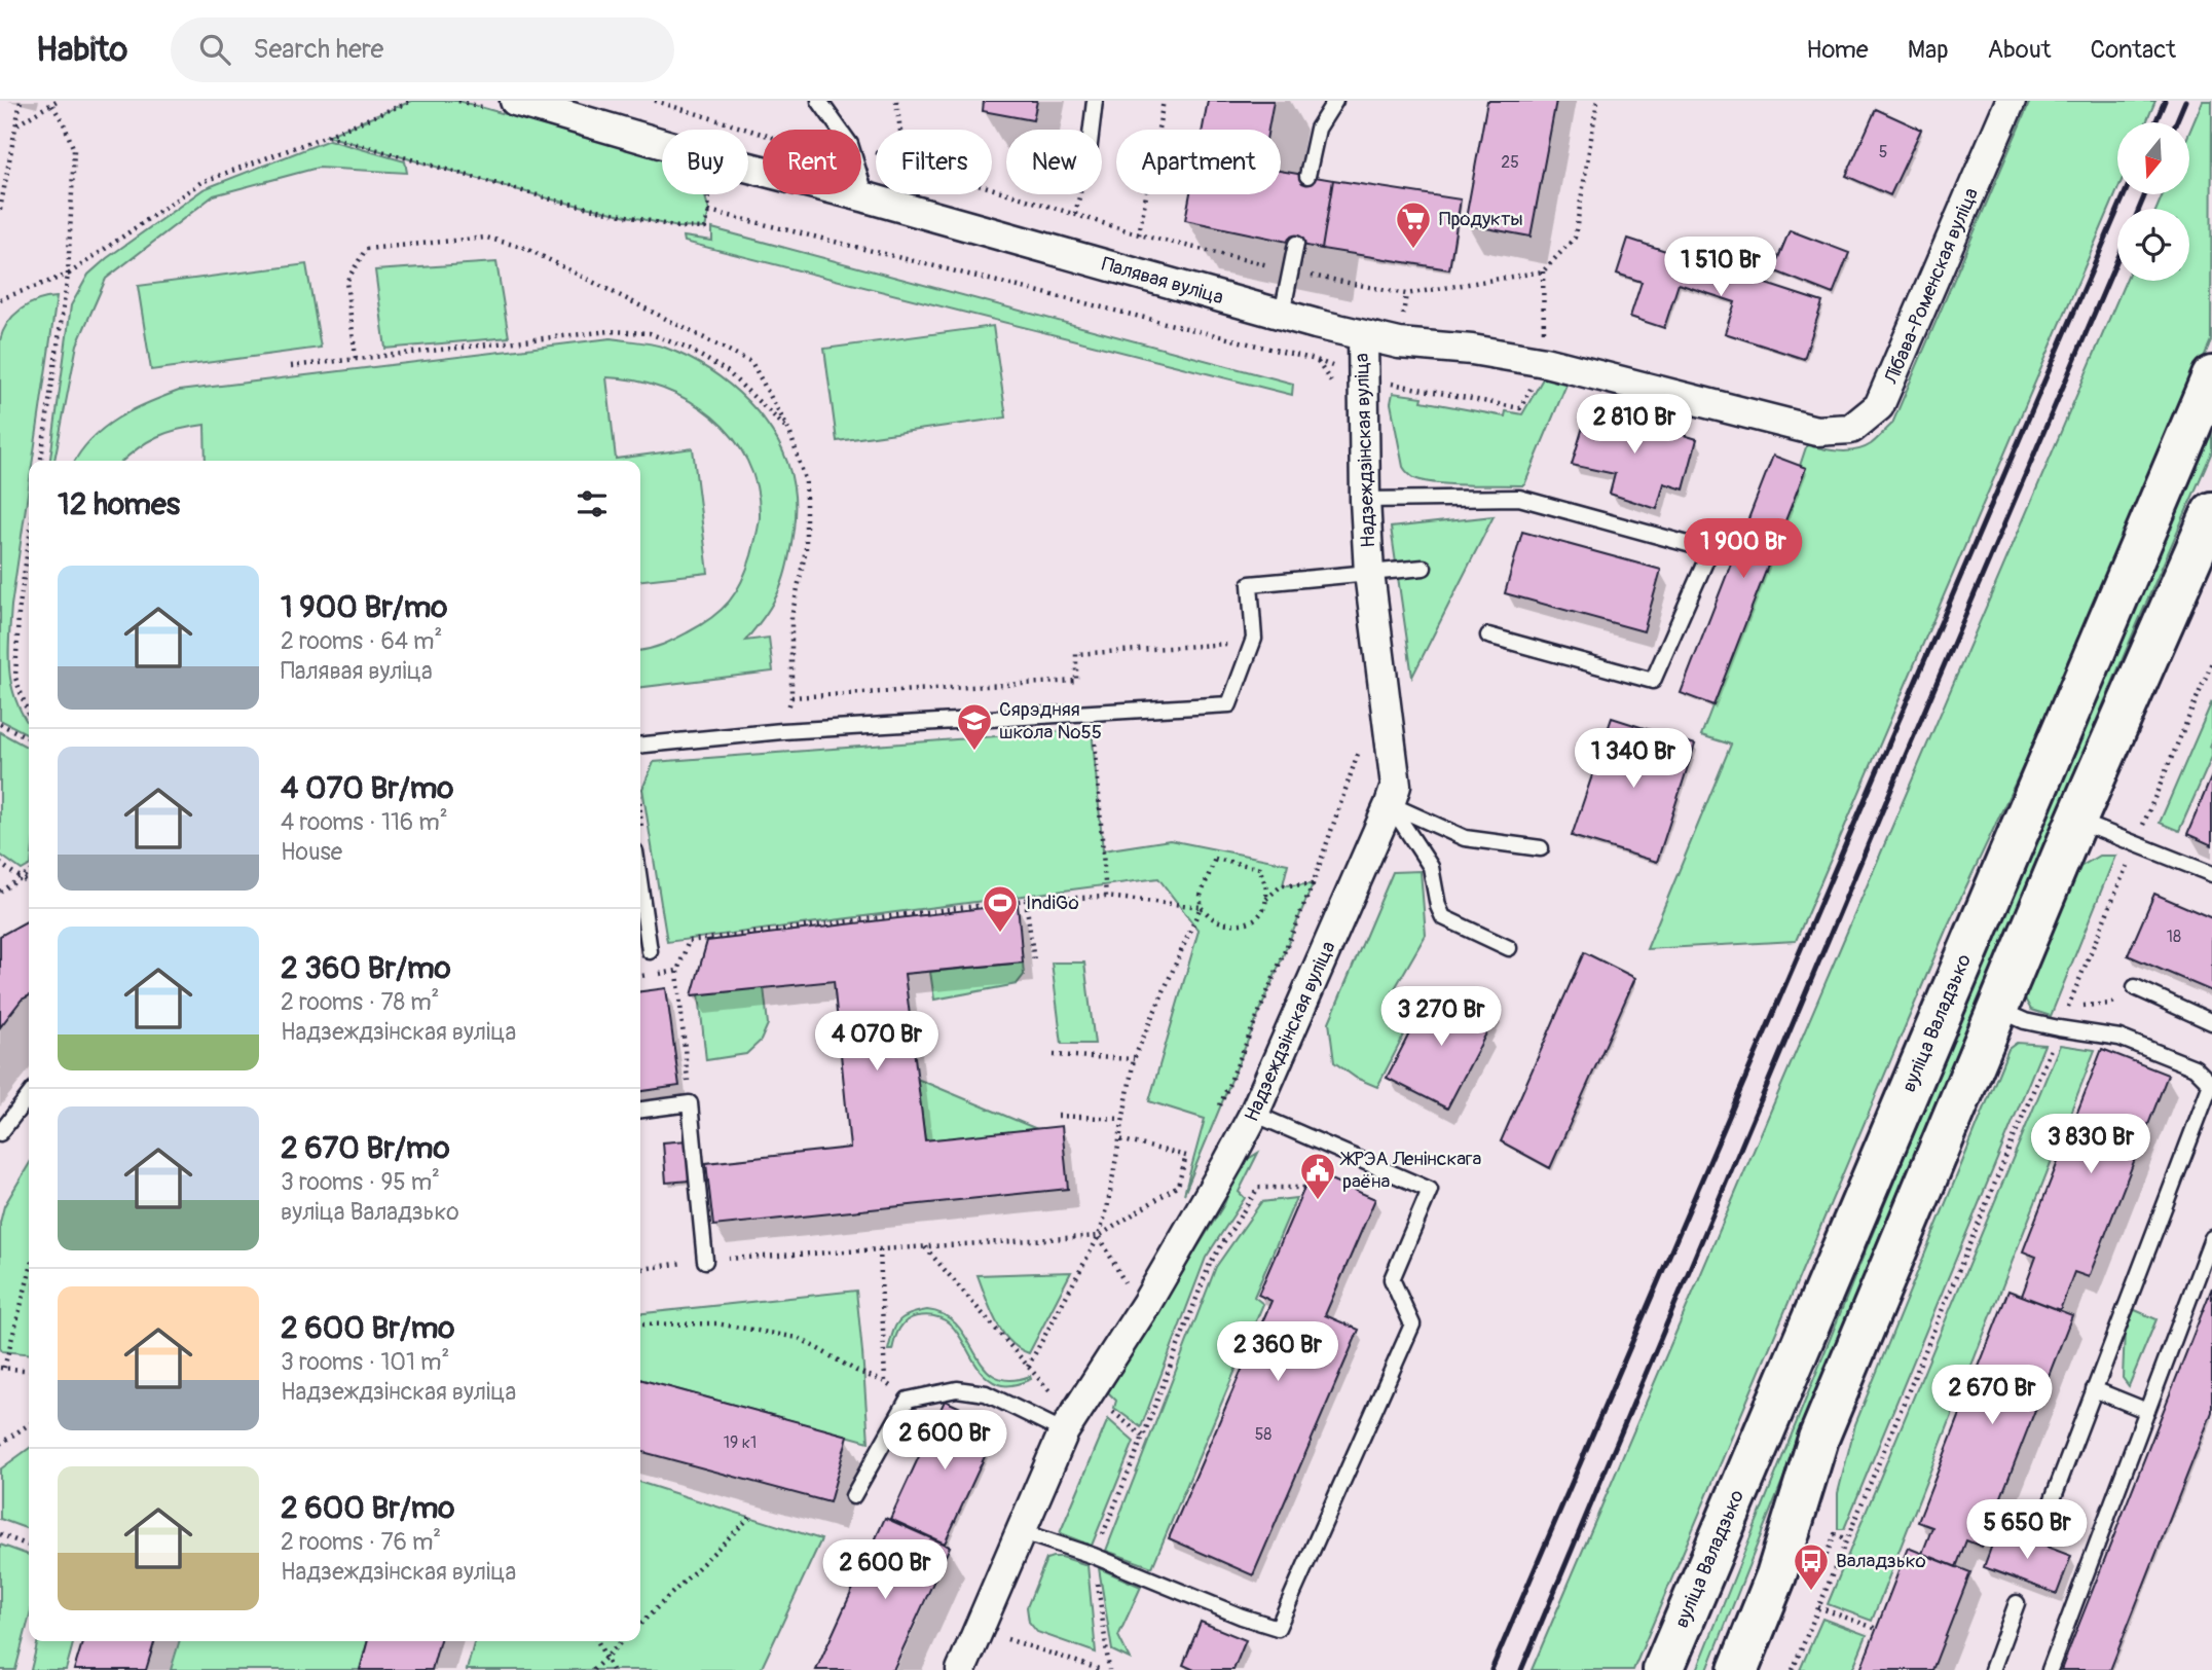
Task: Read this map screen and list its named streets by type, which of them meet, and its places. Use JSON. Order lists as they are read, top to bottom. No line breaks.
{"streets":{"main road":["вуліца Валадзько"],"street":["Палявая вуліца","Лібава-Роменская вуліца","Надзеждзінская вуліца"]},"crossings":[["Палявая вуліца","Лібава-Роменская вуліца"],["Палявая вуліца","Надзеждзінская вуліца"]],"places":{"supermarket":["Продукты"],"school or university":["Сярэдняя школа №55"],"sports":["IndiGo"],"public building":["ЖРЭА Ленінскага раёна"],"bus stop":["Валадзько"]},"house_numbers":["5","25","18","58","19 к1"],"north":"bottom","page":{"header":"Habito","search":"Search here","nav":["Home","Map","About","Contact"],"chip":["Buy","Rent","Filters","New","Apartment"],"price":["1 510 Br","2 810 Br","1 900 Br","1 340 Br","3 270 Br","4 070 Br","3 830 Br","2 360 Br","2 670 Br","2 600 Br","5 650 Br","2 600 Br"],"heading":"12 homes","list":[{"name":"1 900 Br/mo","note":"2 rooms · 64 m² · Палявая вуліца"},{"name":"4 070 Br/mo","note":"4 rooms · 116 m² · House"},{"name":"2 360 Br/mo","note":"2 rooms · 78 m² · Надзеждзінская вуліца"},{"name":"2 670 Br/mo","note":"3 rooms · 95 m² · вуліца Валадзько"},{"name":"2 600 Br/mo","note":"3 rooms · 101 m² · Надзеждзінская вуліца"},{"name":"2 600 Br/mo","note":"2 rooms · 76 m² · Надзеждзінская вуліца"}]}}
